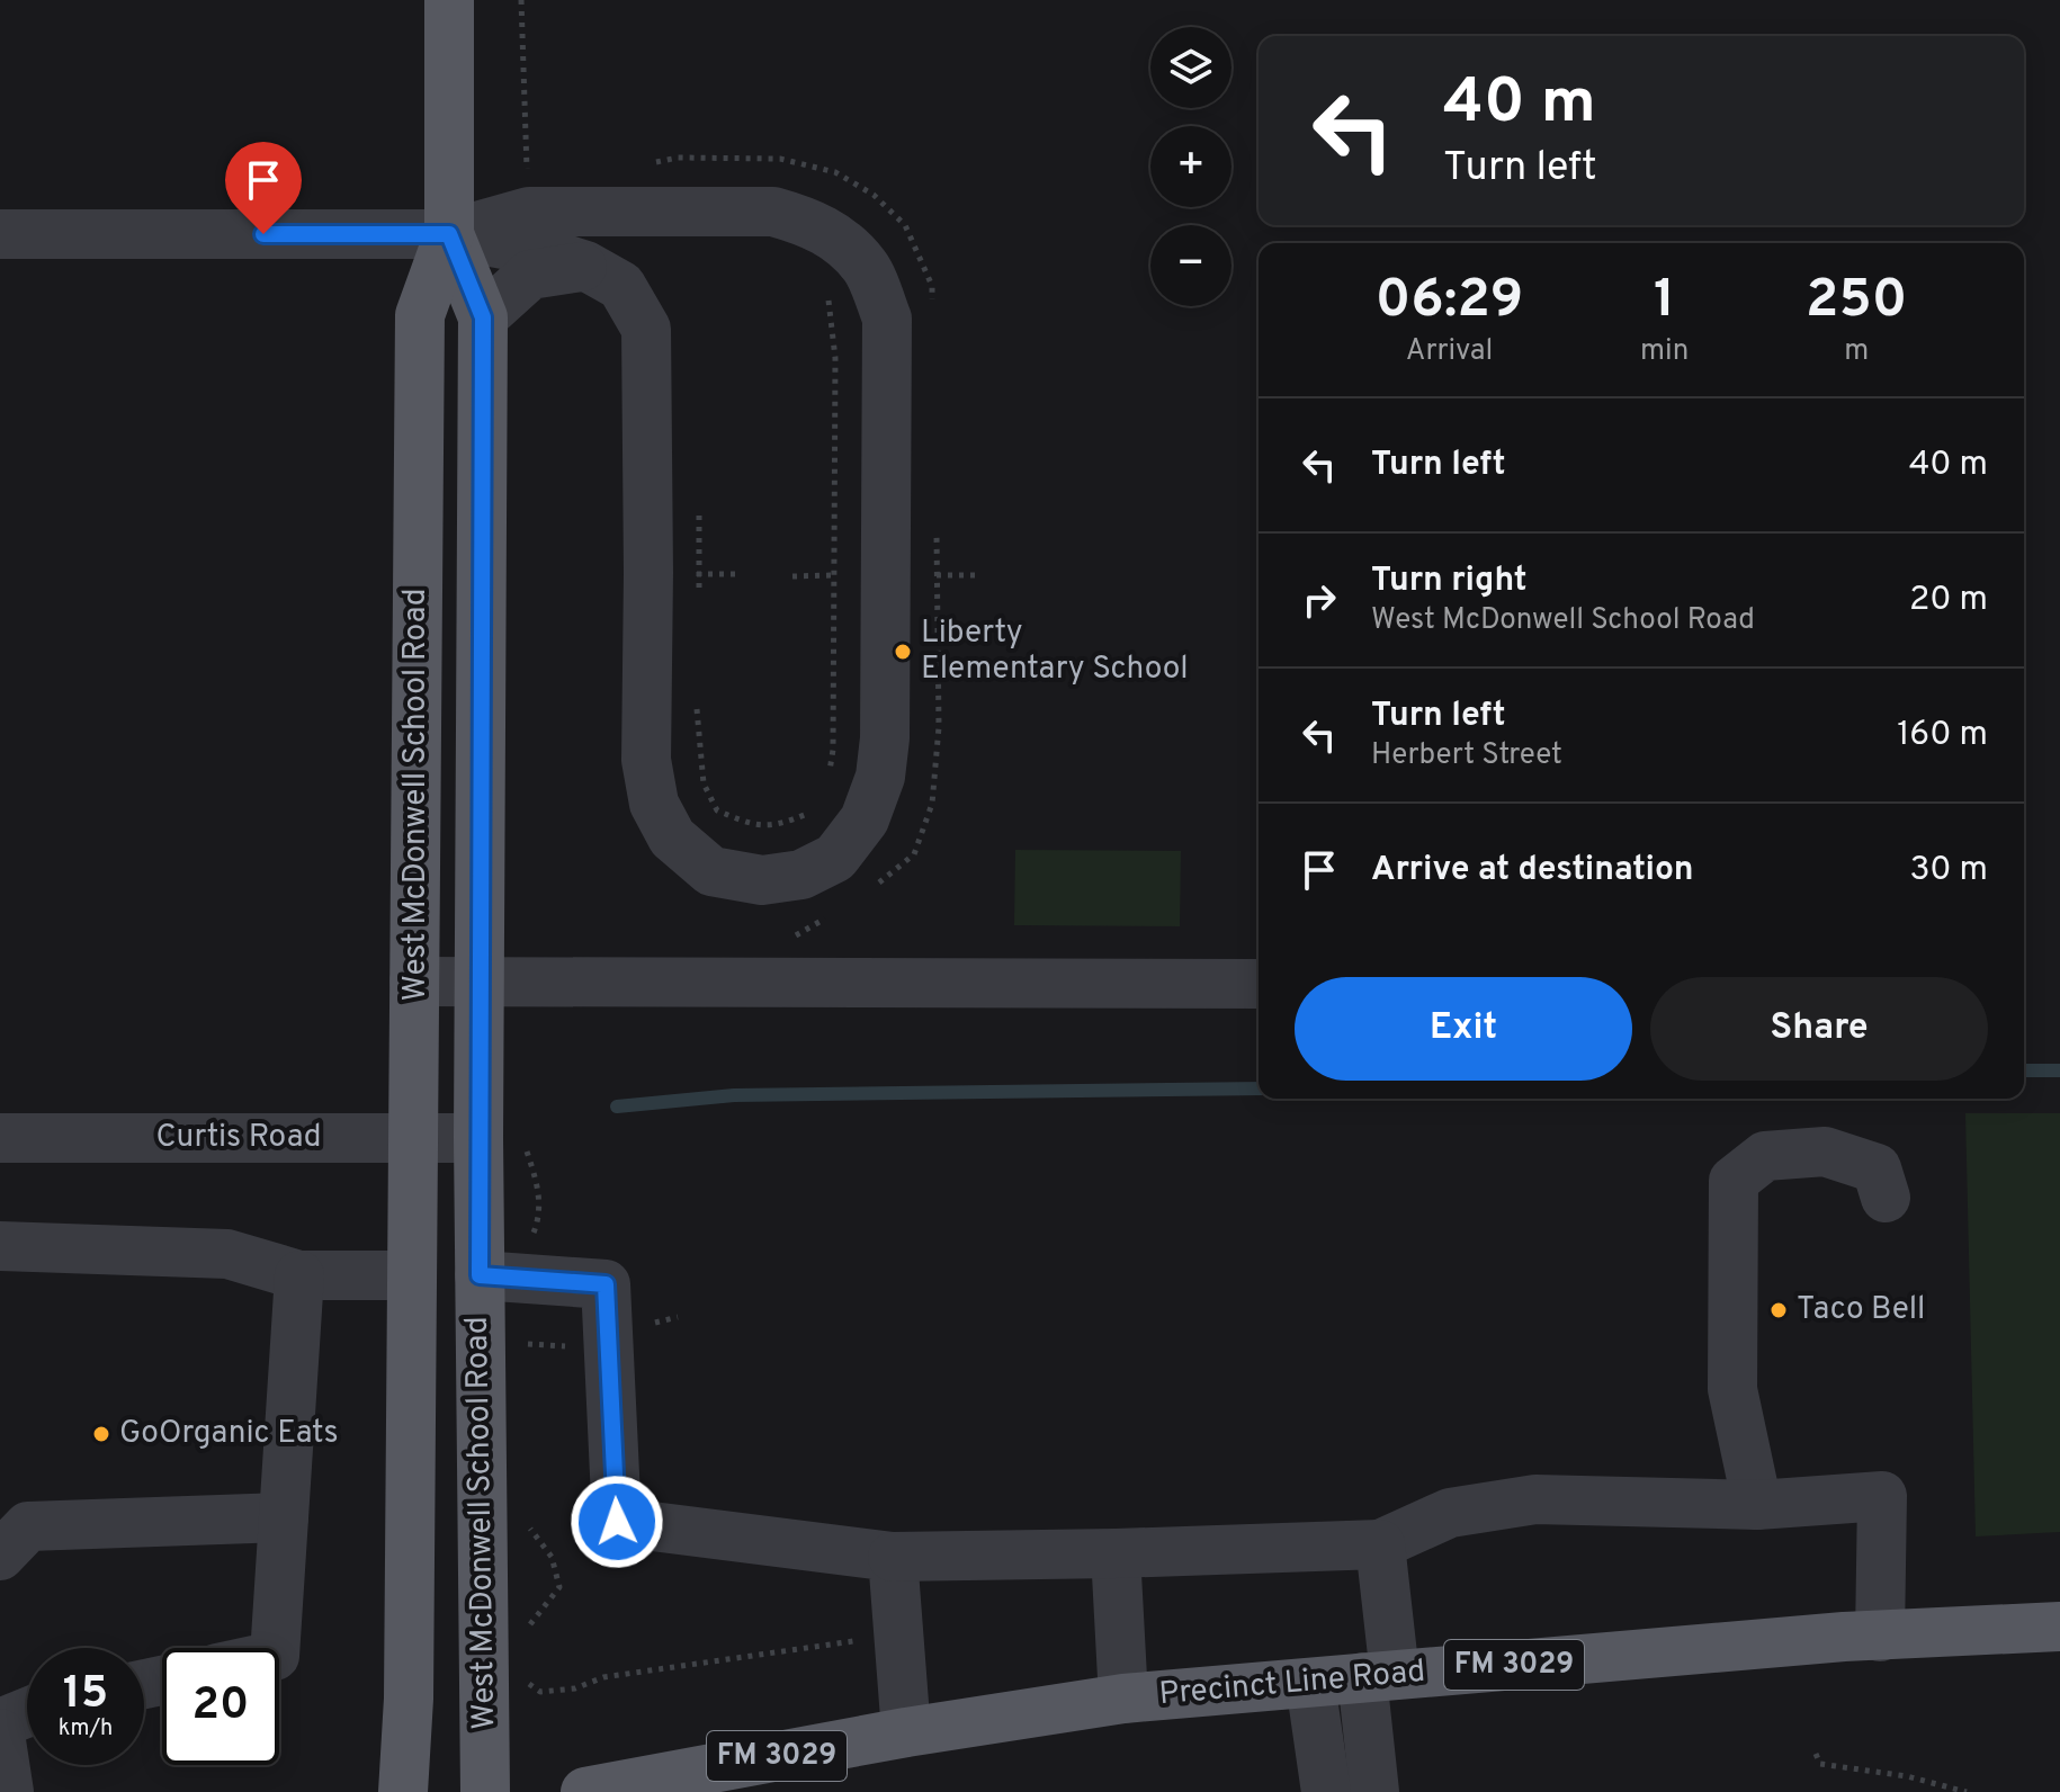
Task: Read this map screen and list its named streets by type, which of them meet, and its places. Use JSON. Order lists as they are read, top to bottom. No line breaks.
{"streets":{"main road":["West McDonwell School Road","FM 3029","Precinct Line Road"],"street":["Curtis Road"]},"crossings":[["West McDonwell School Road","Curtis Road"]],"places":["Liberty Elementary School","Taco Bell","GoOrganic Eats"],"page":{"map_buttons":["+","−"],"turn":["40 m","Turn left"],"eta":["06:29","Arrival","1","min","250","m"],"list":[{"name":"Turn left","value":"40 m"},{"name":"Turn right","note":"West McDonwell School Road","value":"20 m"},{"name":"Turn left","note":"Herbert Street","value":"160 m"},{"name":"Arrive at destination","value":"30 m"}],"buttons":["Exit","Share"],"speed":"15 km/h","limit":"20"}}
